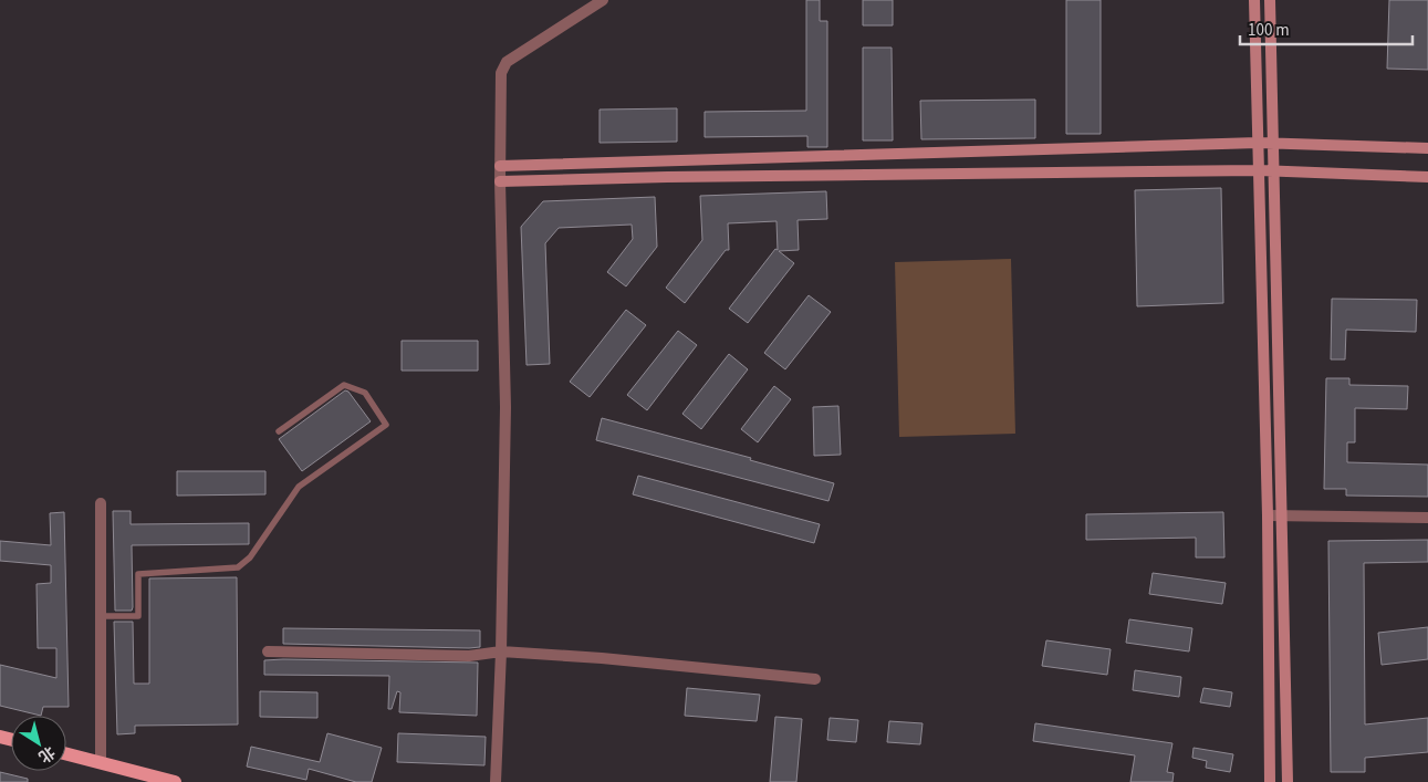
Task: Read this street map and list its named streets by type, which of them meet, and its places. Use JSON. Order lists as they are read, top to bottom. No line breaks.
{"scale_bar":"100 m","north":"bottom right"}
